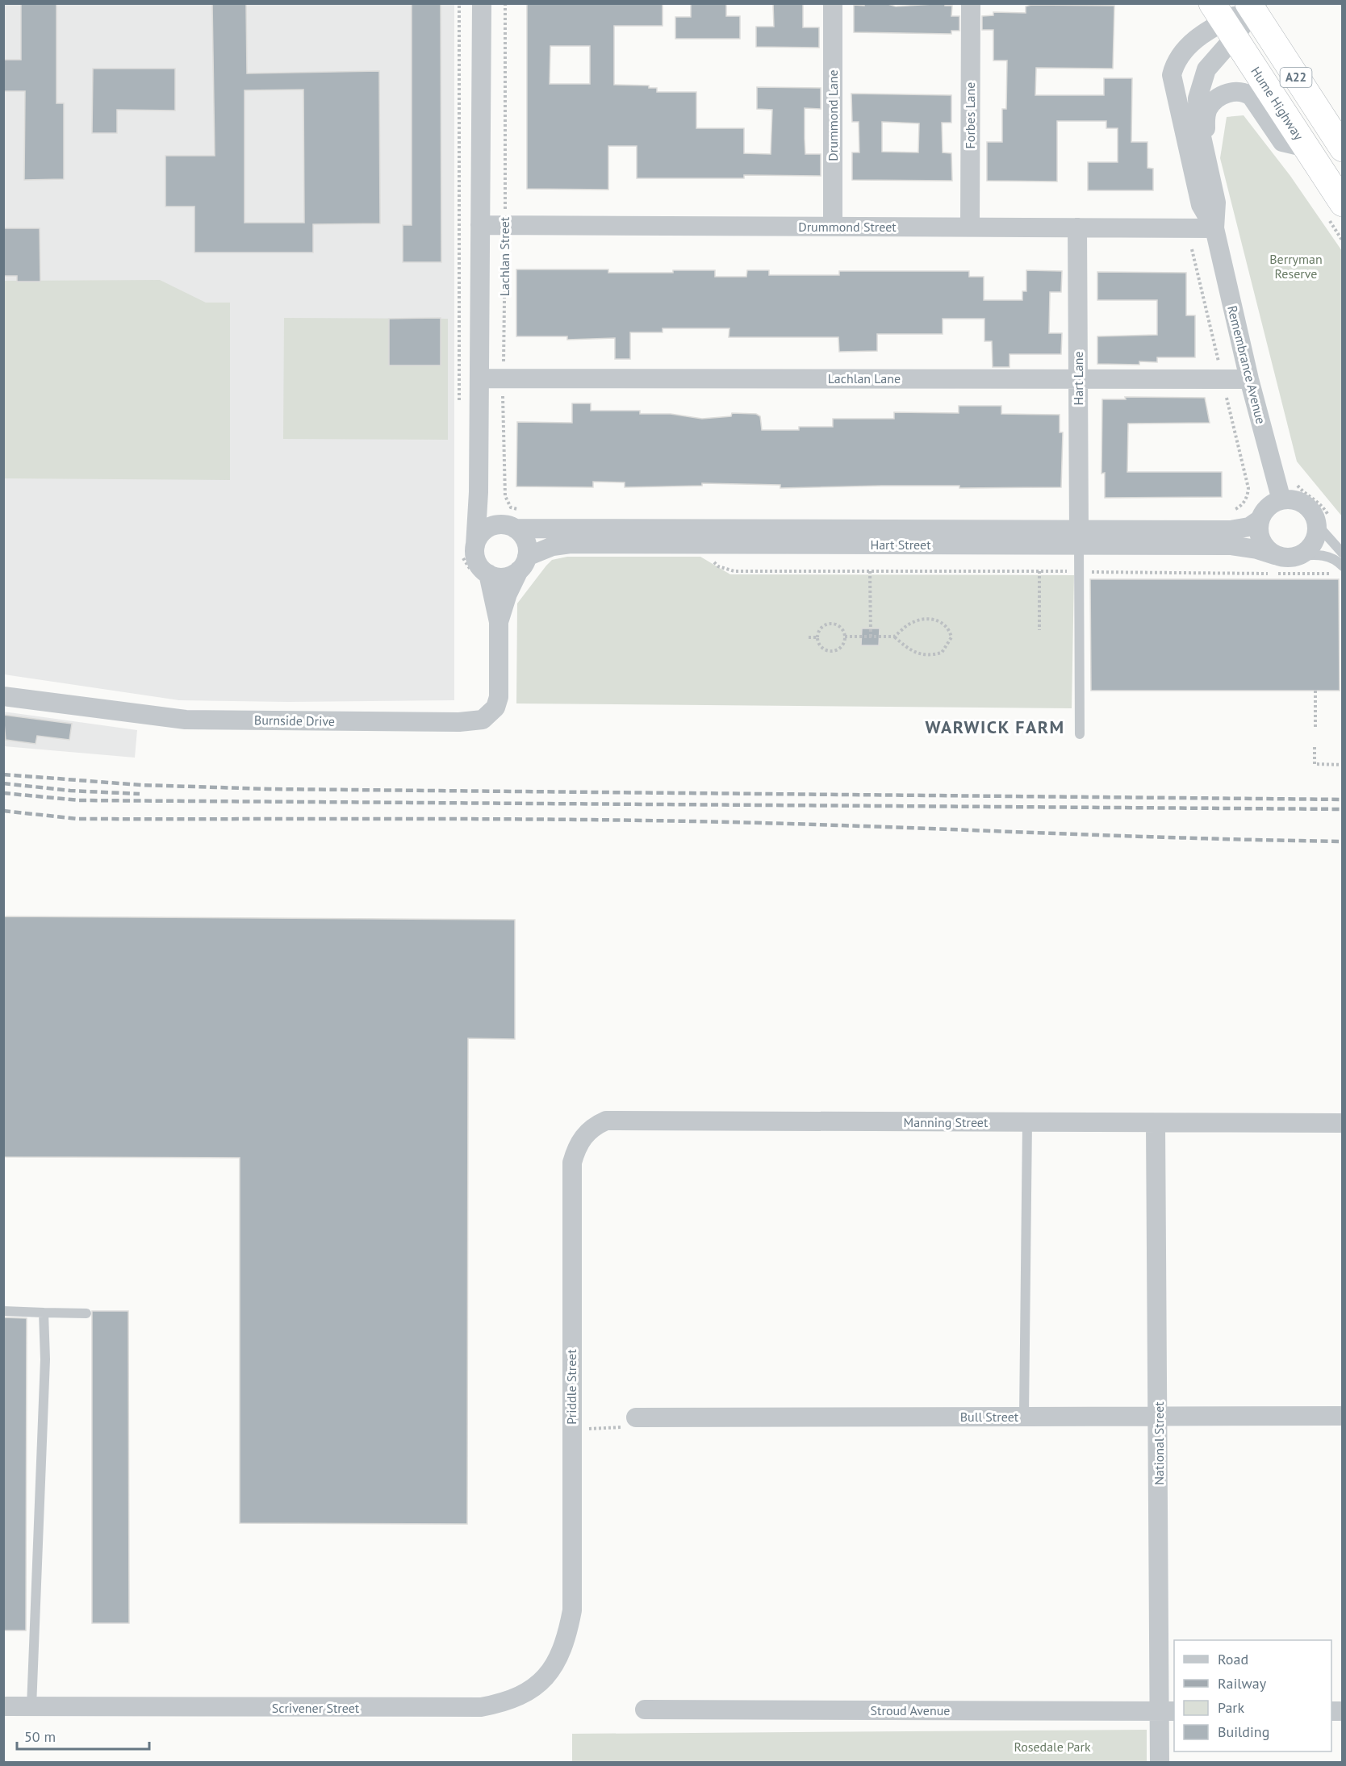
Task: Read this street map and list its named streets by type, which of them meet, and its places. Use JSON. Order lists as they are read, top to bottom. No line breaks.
{"streets":{"highway":["A22","Hume Highway"],"street":["Drummond Lane","Forbes Lane","Drummond Street","Lachlan Street","Remembrance Avenue","Lachlan Lane","Hart Lane","Hart Street","Burnside Drive","Manning Street","Priddle Street","Bull Street","National Street","Scrivener Street","Stroud Avenue"]},"crossings":[["Hume Highway","Remembrance Avenue"],["Drummond Lane","Drummond Street"],["Forbes Lane","Drummond Street"],["Drummond Street","Lachlan Street"],["Drummond Street","Remembrance Avenue"],["Drummond Street","Hart Lane"],["Lachlan Street","Lachlan Lane"],["Remembrance Avenue","Lachlan Lane"],["Remembrance Avenue","Hart Street"],["Lachlan Lane","Hart Lane"],["Hart Lane","Hart Street"],["Hart Street","Burnside Drive"],["Manning Street","Priddle Street"],["Manning Street","National Street"],["Priddle Street","Scrivener Street"],["Bull Street","National Street"],["National Street","Stroud Avenue"]],"districts":["WARWICK FARM"],"parks":["Berryman Reserve","Rosedale Park"],"legend":["Road","Railway","Park","Building"],"scale_bar":"50 m"}
